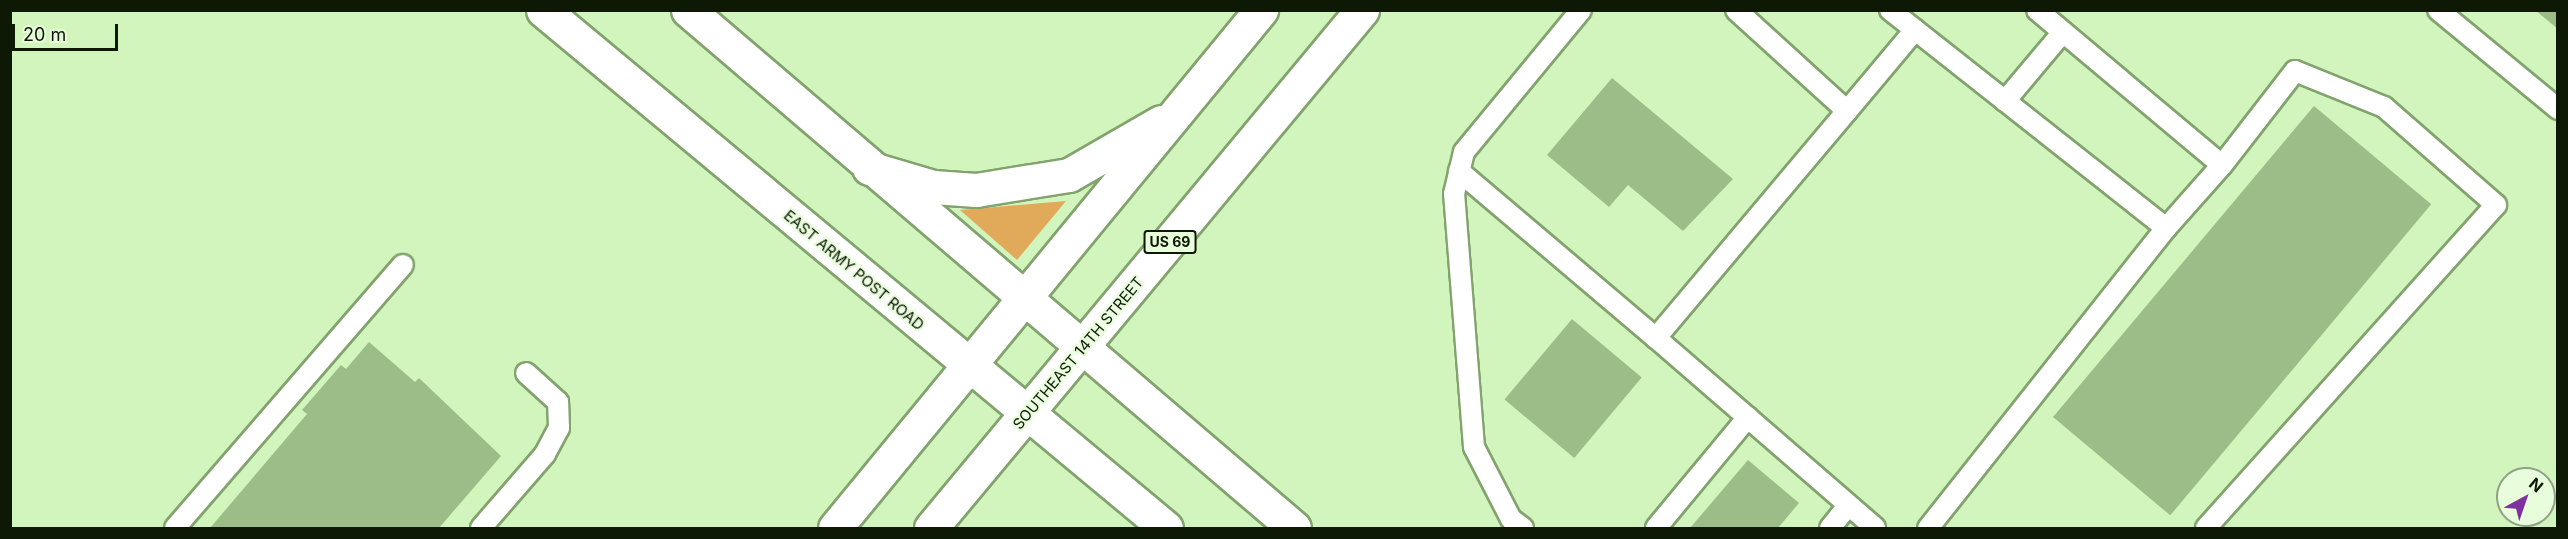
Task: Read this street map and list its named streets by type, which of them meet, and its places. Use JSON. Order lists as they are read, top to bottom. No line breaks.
{"streets":{"main road":["US 69","EAST ARMY POST ROAD","SOUTHEAST 14TH STREET"]},"crossings":[["EAST ARMY POST ROAD","SOUTHEAST 14TH STREET"]],"scale_bar":"20 m","north":"top right"}
